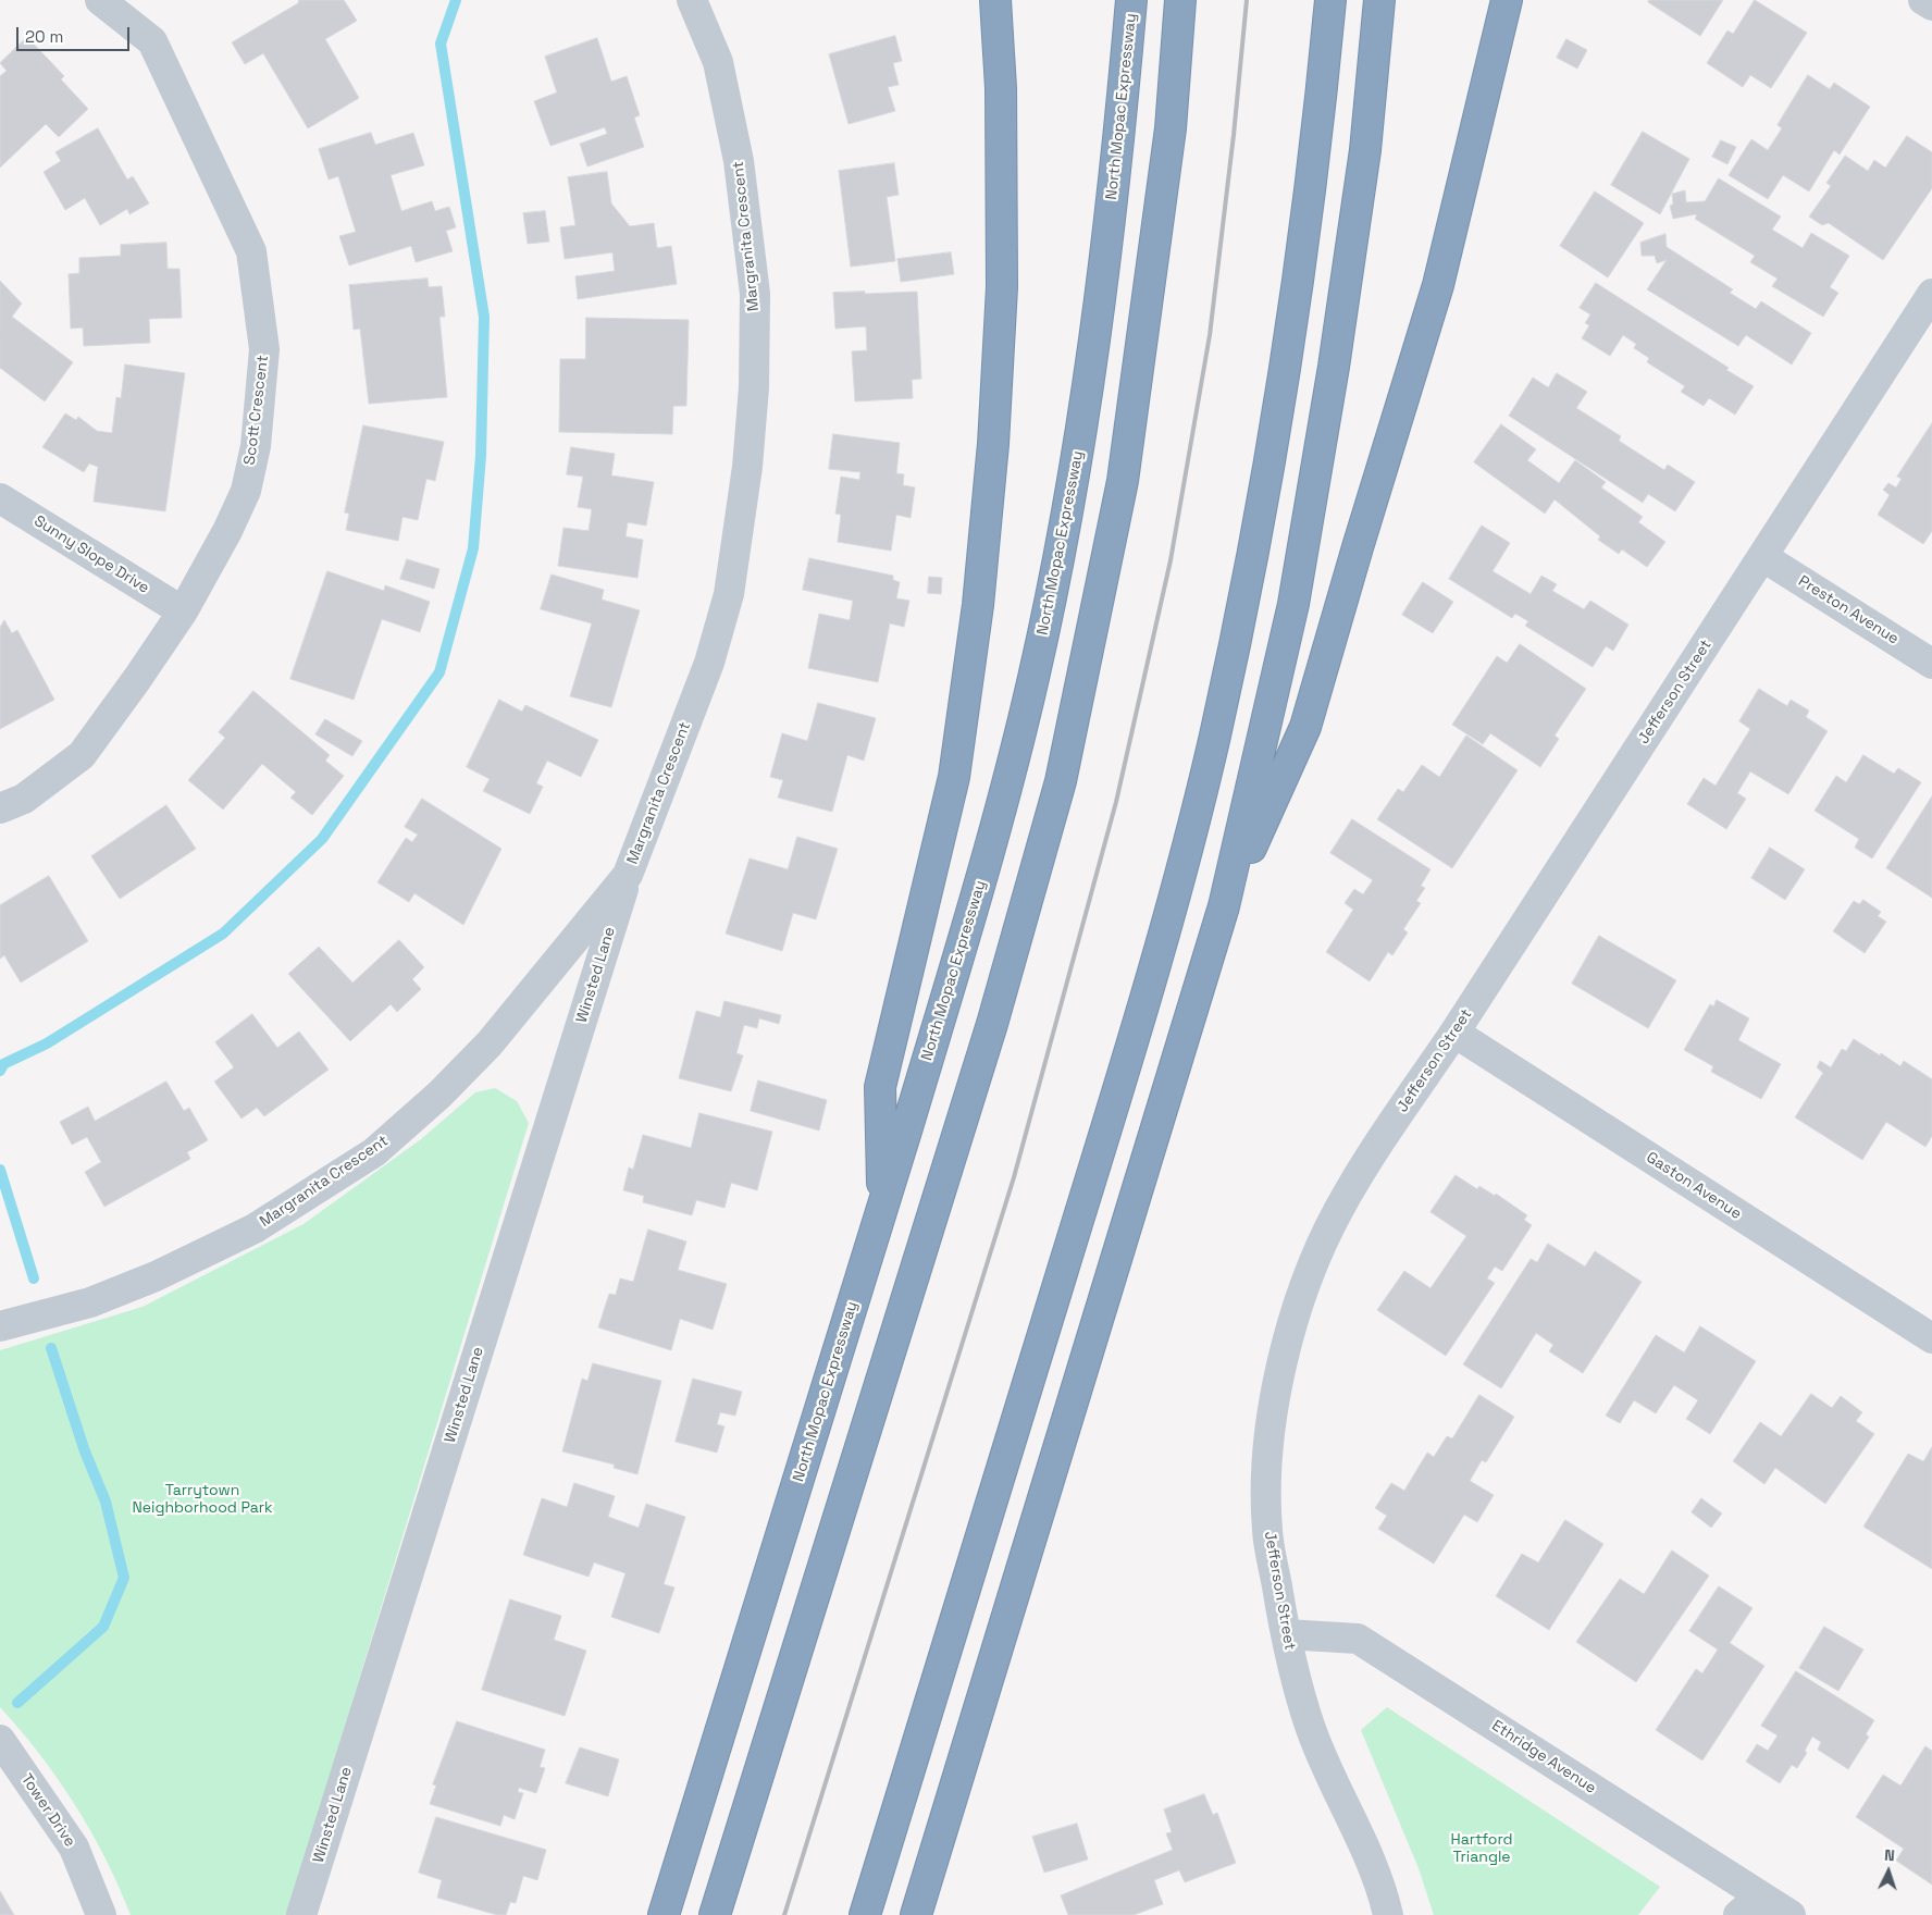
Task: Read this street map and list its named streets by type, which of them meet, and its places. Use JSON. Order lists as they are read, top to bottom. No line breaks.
{"streets":{"highway":["North Mopac Expressway"],"street":["Margranita Crescent","Scott Crescent","Sunny Slope Drive","Preston Avenue","Jefferson Street","Winsted Lane","Gaston Avenue","Ethridge Avenue","Tower Drive"]},"crossings":[["Margranita Crescent","Winsted Lane"],["Scott Crescent","Sunny Slope Drive"],["Preston Avenue","Jefferson Street"],["Jefferson Street","Gaston Avenue"],["Jefferson Street","Ethridge Avenue"]],"parks":["Tarrytown Neighborhood Park","Hartford Triangle"],"scale_bar":"20 m","north":"top"}
